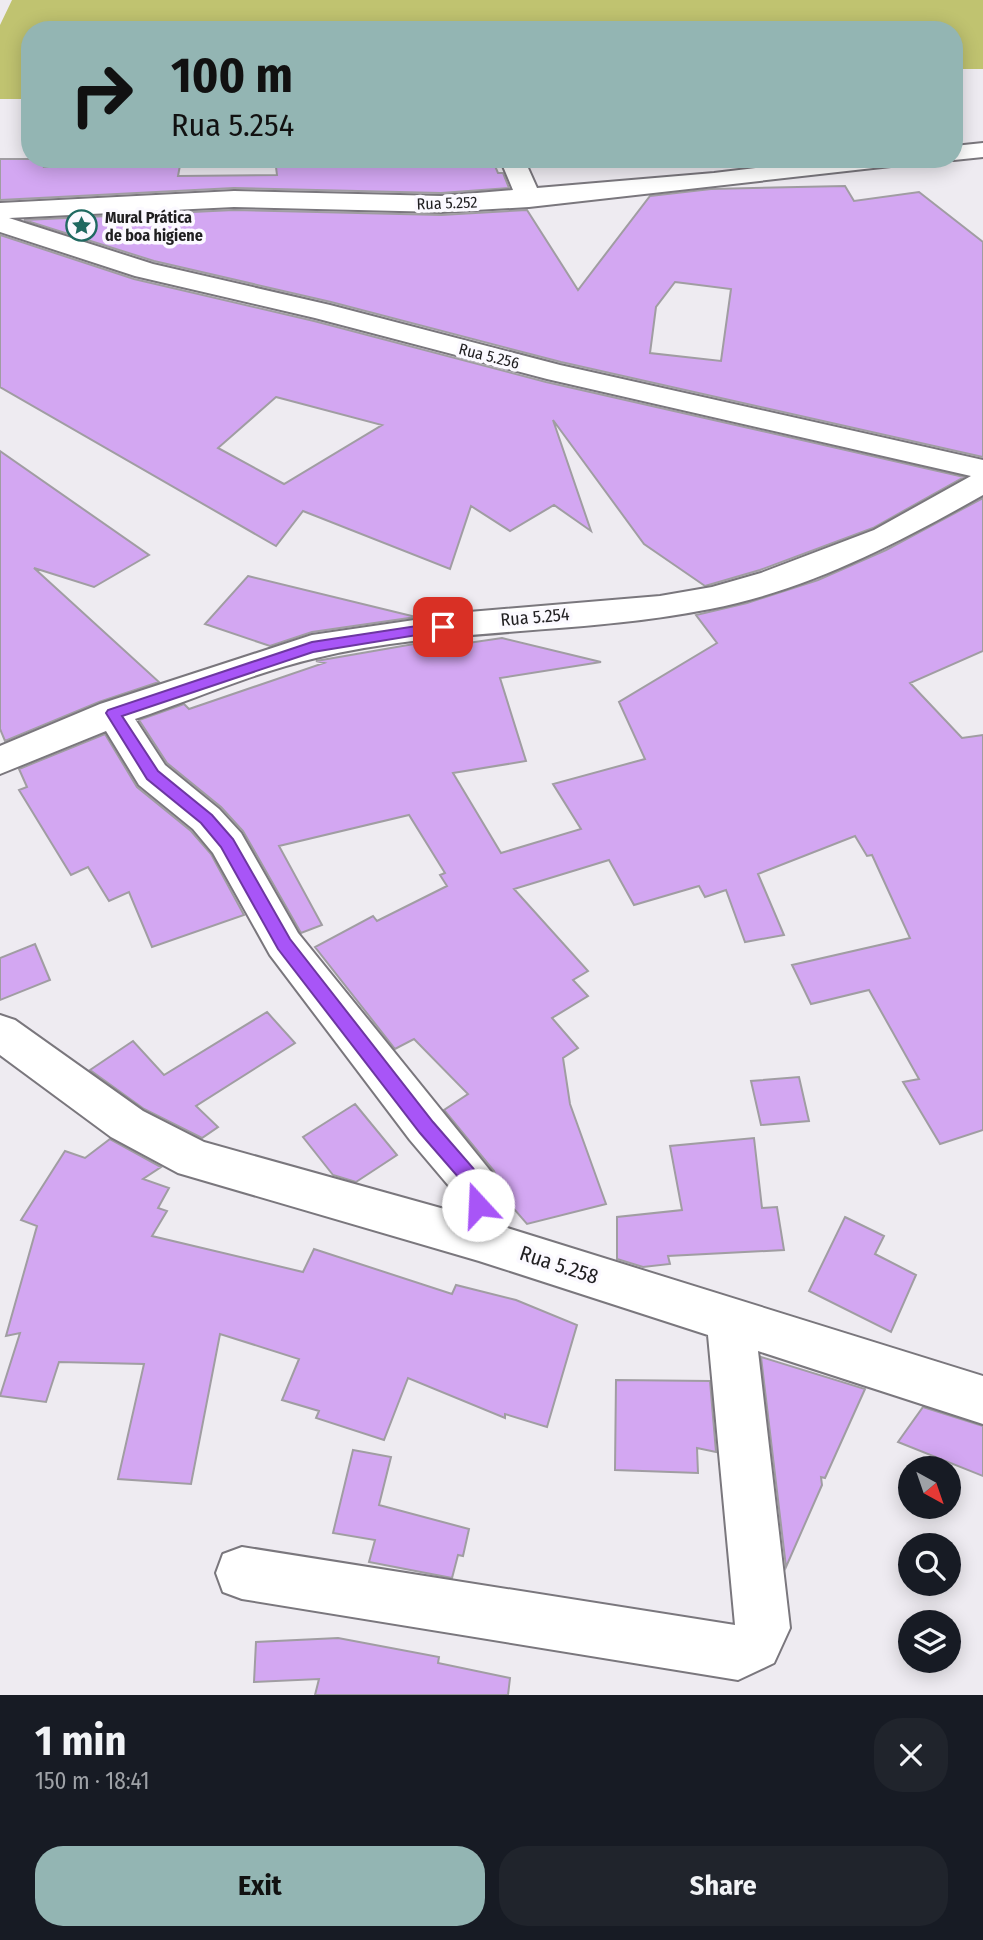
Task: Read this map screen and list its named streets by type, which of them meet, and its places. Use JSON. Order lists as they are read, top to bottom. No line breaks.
{"streets":{"street":["Rua 5.252","Rua 5.256","Rua 5.254","Rua 5.258"]},"places":{"place":["Mural Prática de boa higiene"]},"north":"bottom right","page":{"turn":["100 m","Rua 5.254"],"heading":["1 min","150 m · 18:41"],"buttons":["Exit","Share"]}}
